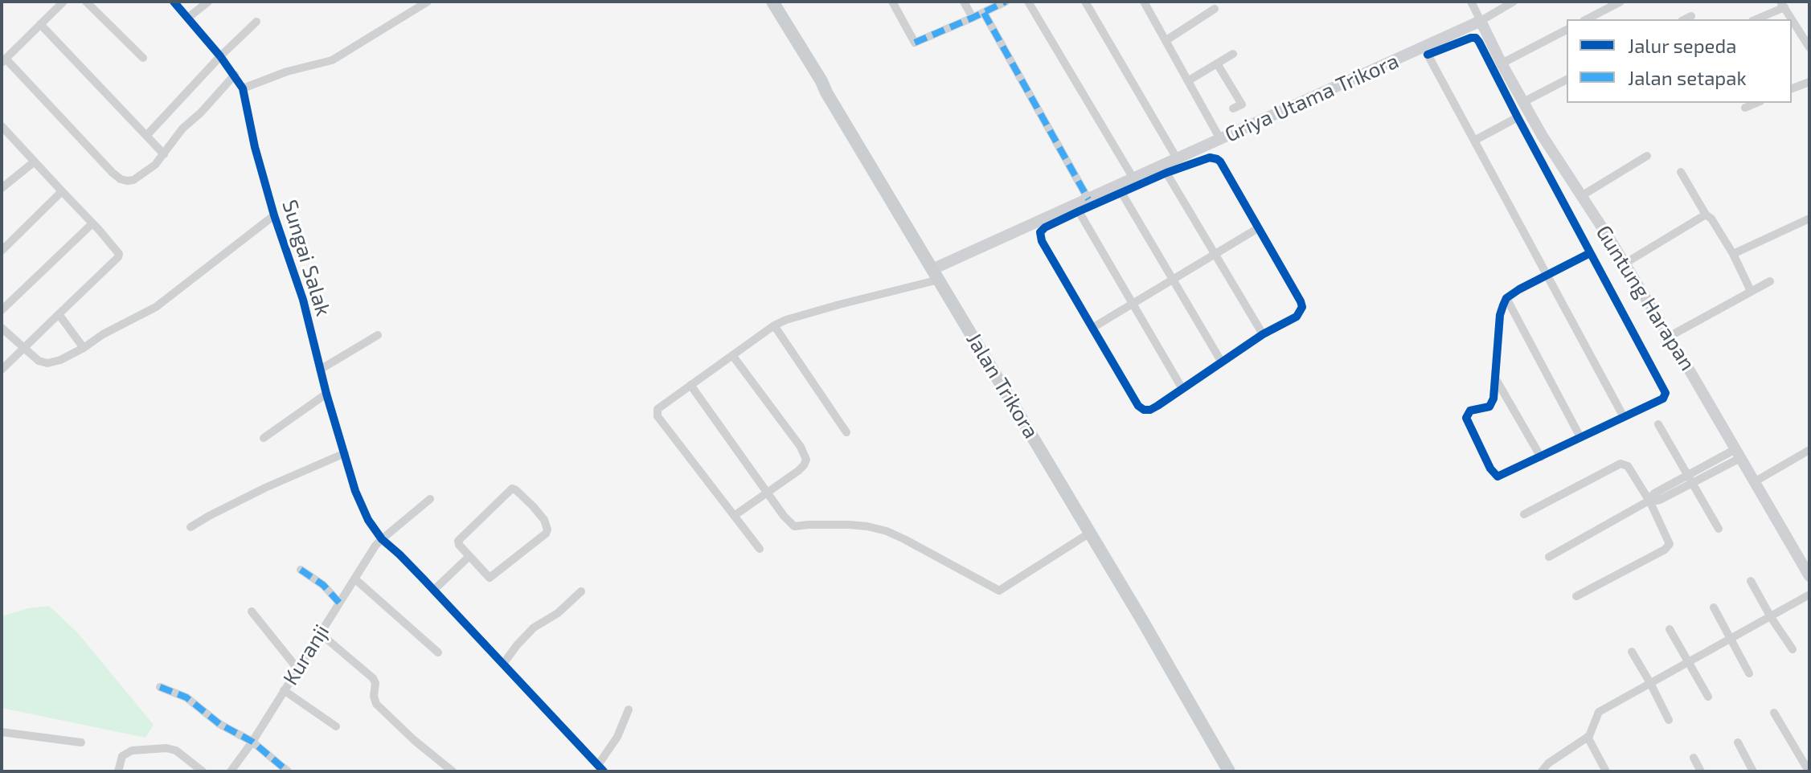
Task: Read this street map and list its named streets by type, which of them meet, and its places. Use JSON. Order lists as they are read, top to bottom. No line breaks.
{"streets":{"main road":["Jalan Trikora"],"street":["Griya Utama Trikora","Sungai Salak","Guntung Harapan","Kuranji"]},"crossings":[["Griya Utama Trikora","Guntung Harapan"],["Griya Utama Trikora","Jalan Trikora"],["Sungai Salak","Kuranji"]],"legend":["Jalur sepeda","Jalan setapak"]}
